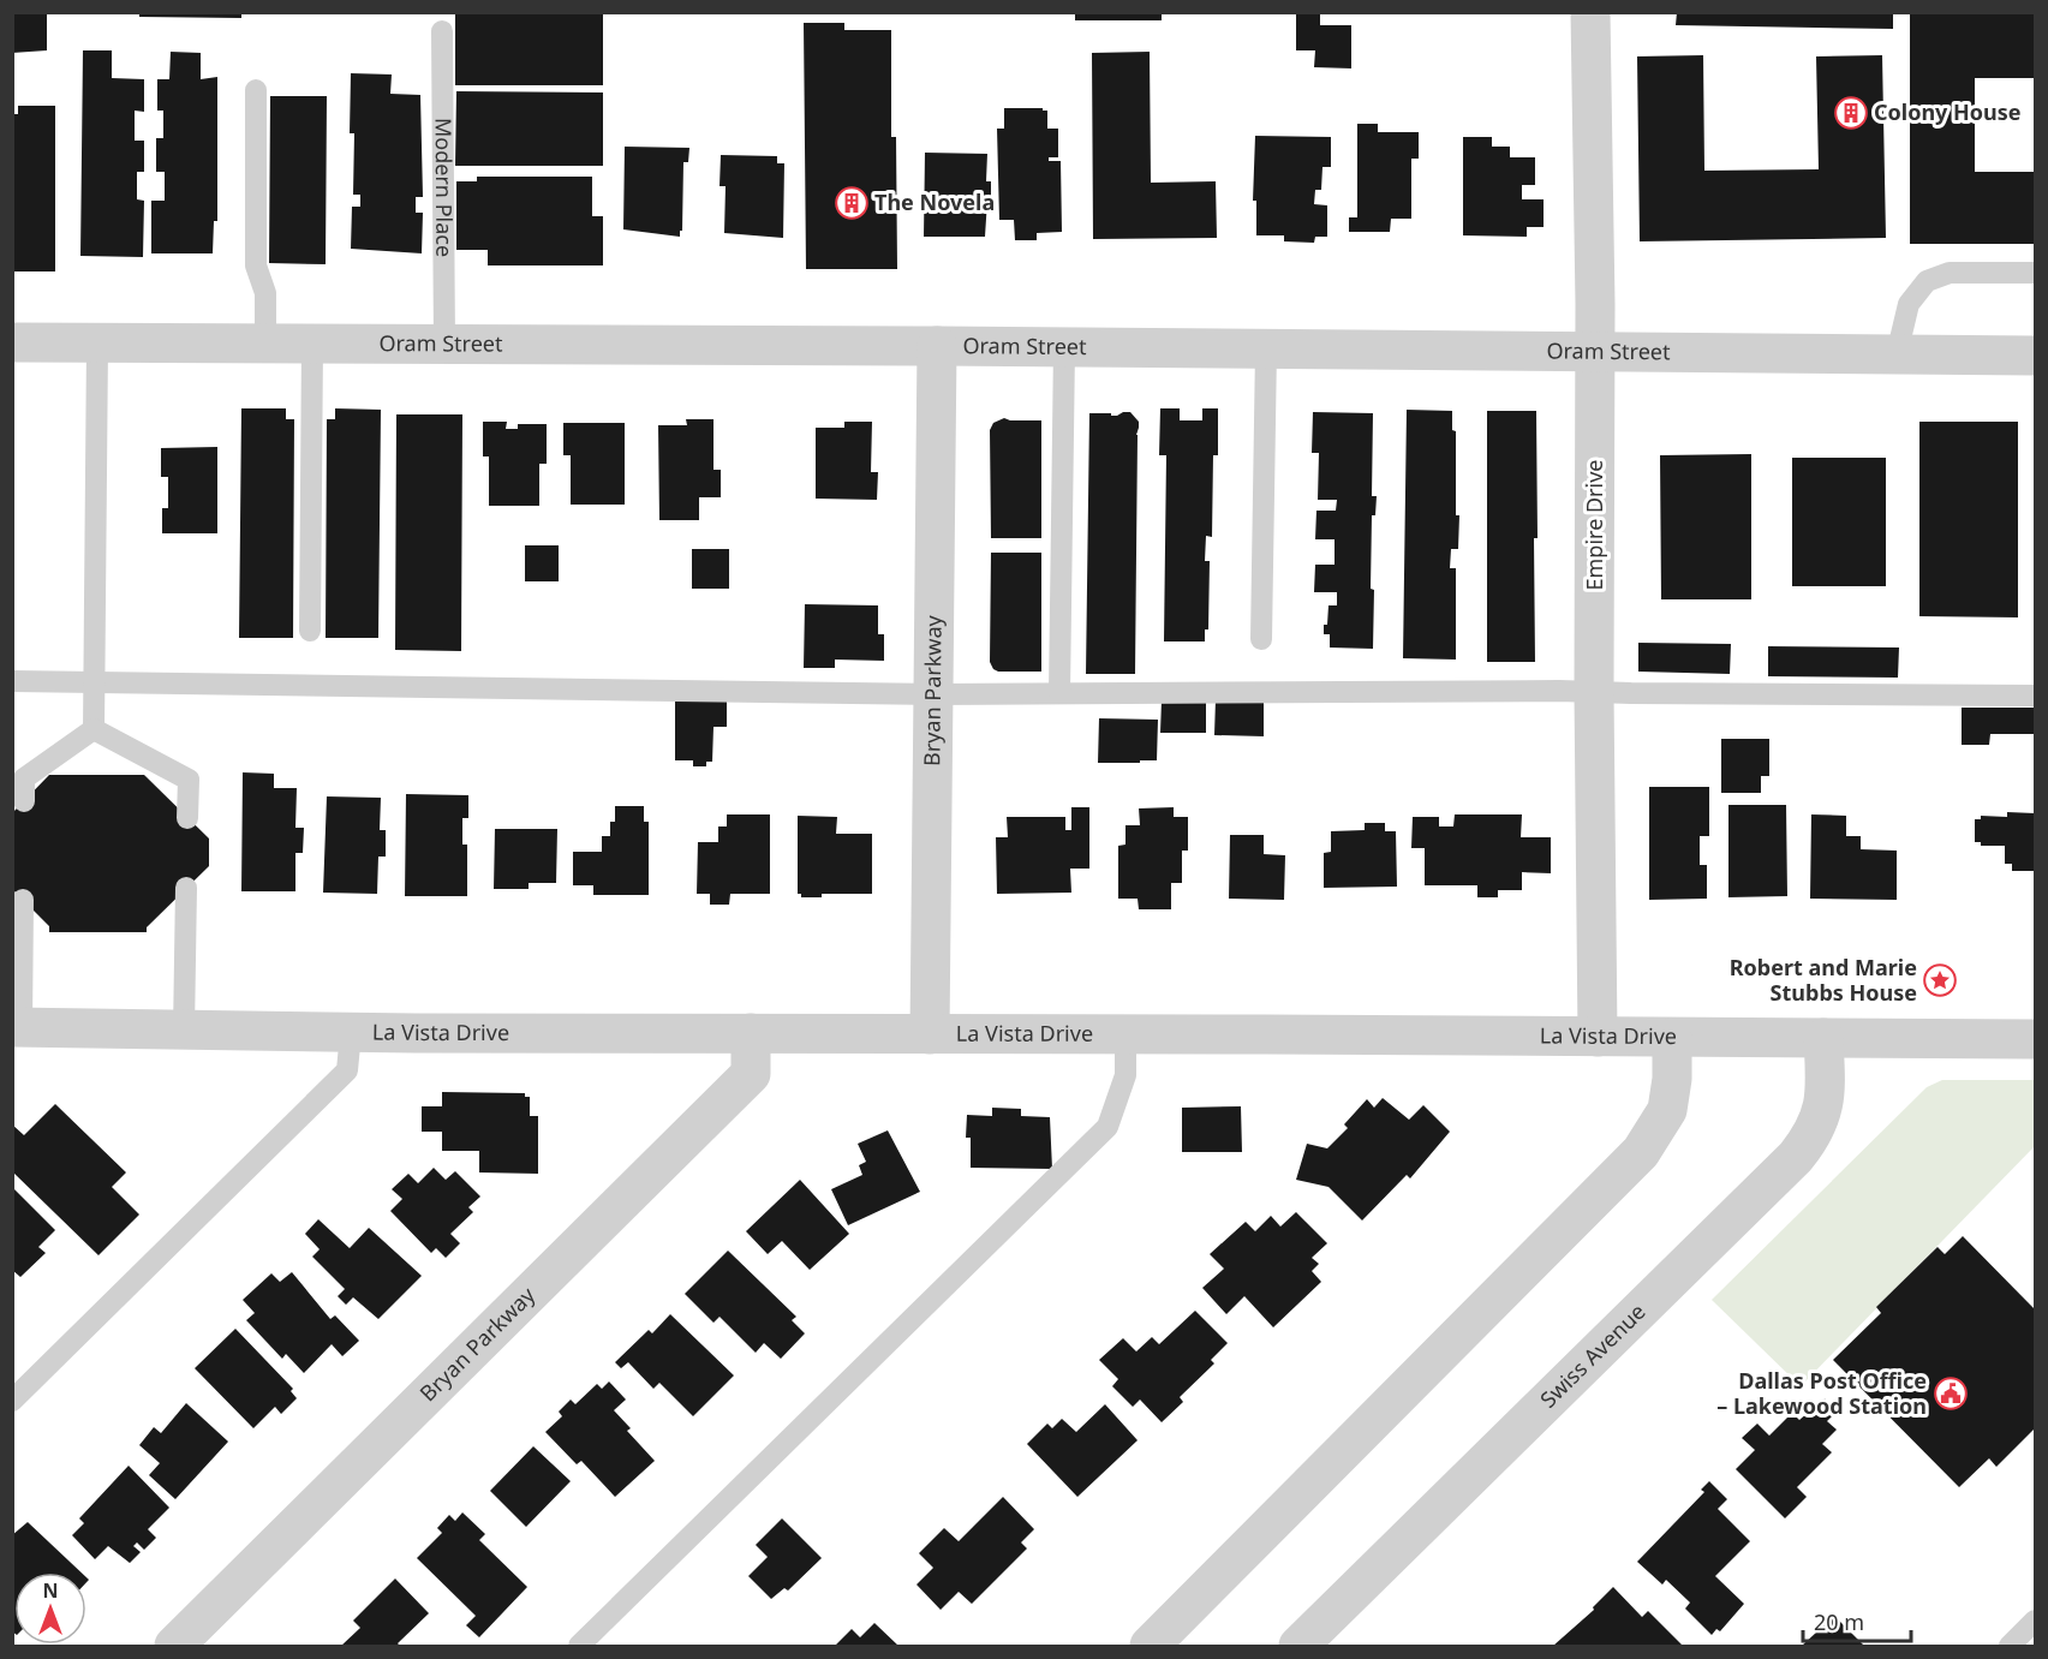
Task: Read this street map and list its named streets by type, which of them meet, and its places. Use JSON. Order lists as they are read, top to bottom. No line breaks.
{"streets":{"street":["Oram Street","Empire Drive","Bryan Parkway","La Vista Drive","Swiss Avenue"],"lane":["Modern Place"]},"crossings":[["Modern Place","Oram Street"],["Oram Street","Empire Drive"],["Oram Street","Bryan Parkway"],["Empire Drive","La Vista Drive"],["Bryan Parkway","La Vista Drive"],["La Vista Drive","Swiss Avenue"]],"places":{"building":["Colony House","The Novela"],"place":["Robert and Marie Stubbs House"],"public building":["Dallas Post Office – Lakewood Station"]},"scale_bar":"20 m","north":"top"}
